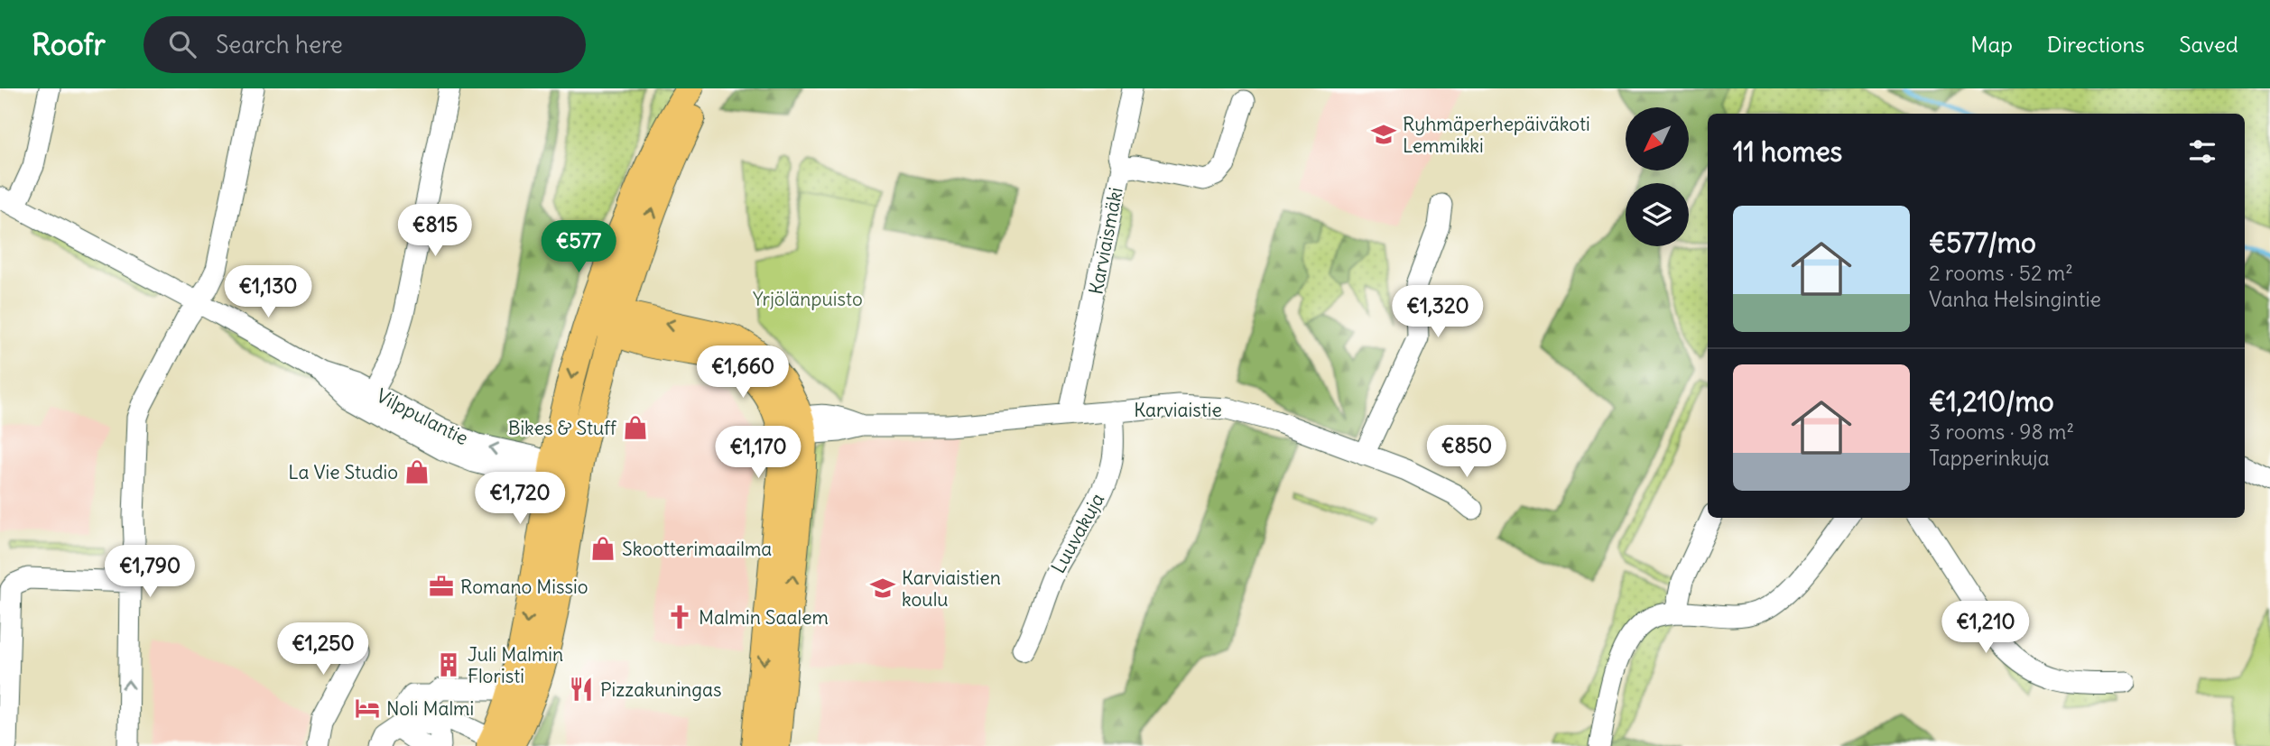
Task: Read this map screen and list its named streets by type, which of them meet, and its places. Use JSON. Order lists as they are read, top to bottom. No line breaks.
{"streets":{"street":["Karviaismäki","Karviaistie","Vilppulantie","Luuvakuja"]},"crossings":[["Karviaismäki","Karviaistie"],["Karviaistie","Luuvakuja"]],"parks":["Yrjölänpuisto"],"places":{"school or university":["Ryhmäperhepäiväkoti Lemmikki","Karviaistien koulu"],"shop":["Bikes & Stuff","La Vie Studio","Skootterimaailma"],"office":["Romano Missio"],"church":["Malmin Saalem"],"building":["Juli Malmin Floristi"],"restaurant":["Pizzakuningas"],"hotel":["Noli Malmi"]},"north":"bottom left","page":{"header":"Roofr","search":"Search here","nav":["Map","Directions","Saved"],"heading":"11 homes","list":[{"name":"€577/mo","note":"2 rooms · 52 m² · Vanha Helsingintie"},{"name":"€1,210/mo","note":"3 rooms · 98 m² · Tapperinkuja"}],"price":["€815","€577","€1,130","€1,320","€1,660","€850","€1,170","€1,720","€1,790","€1,210","€1,250"]}}
